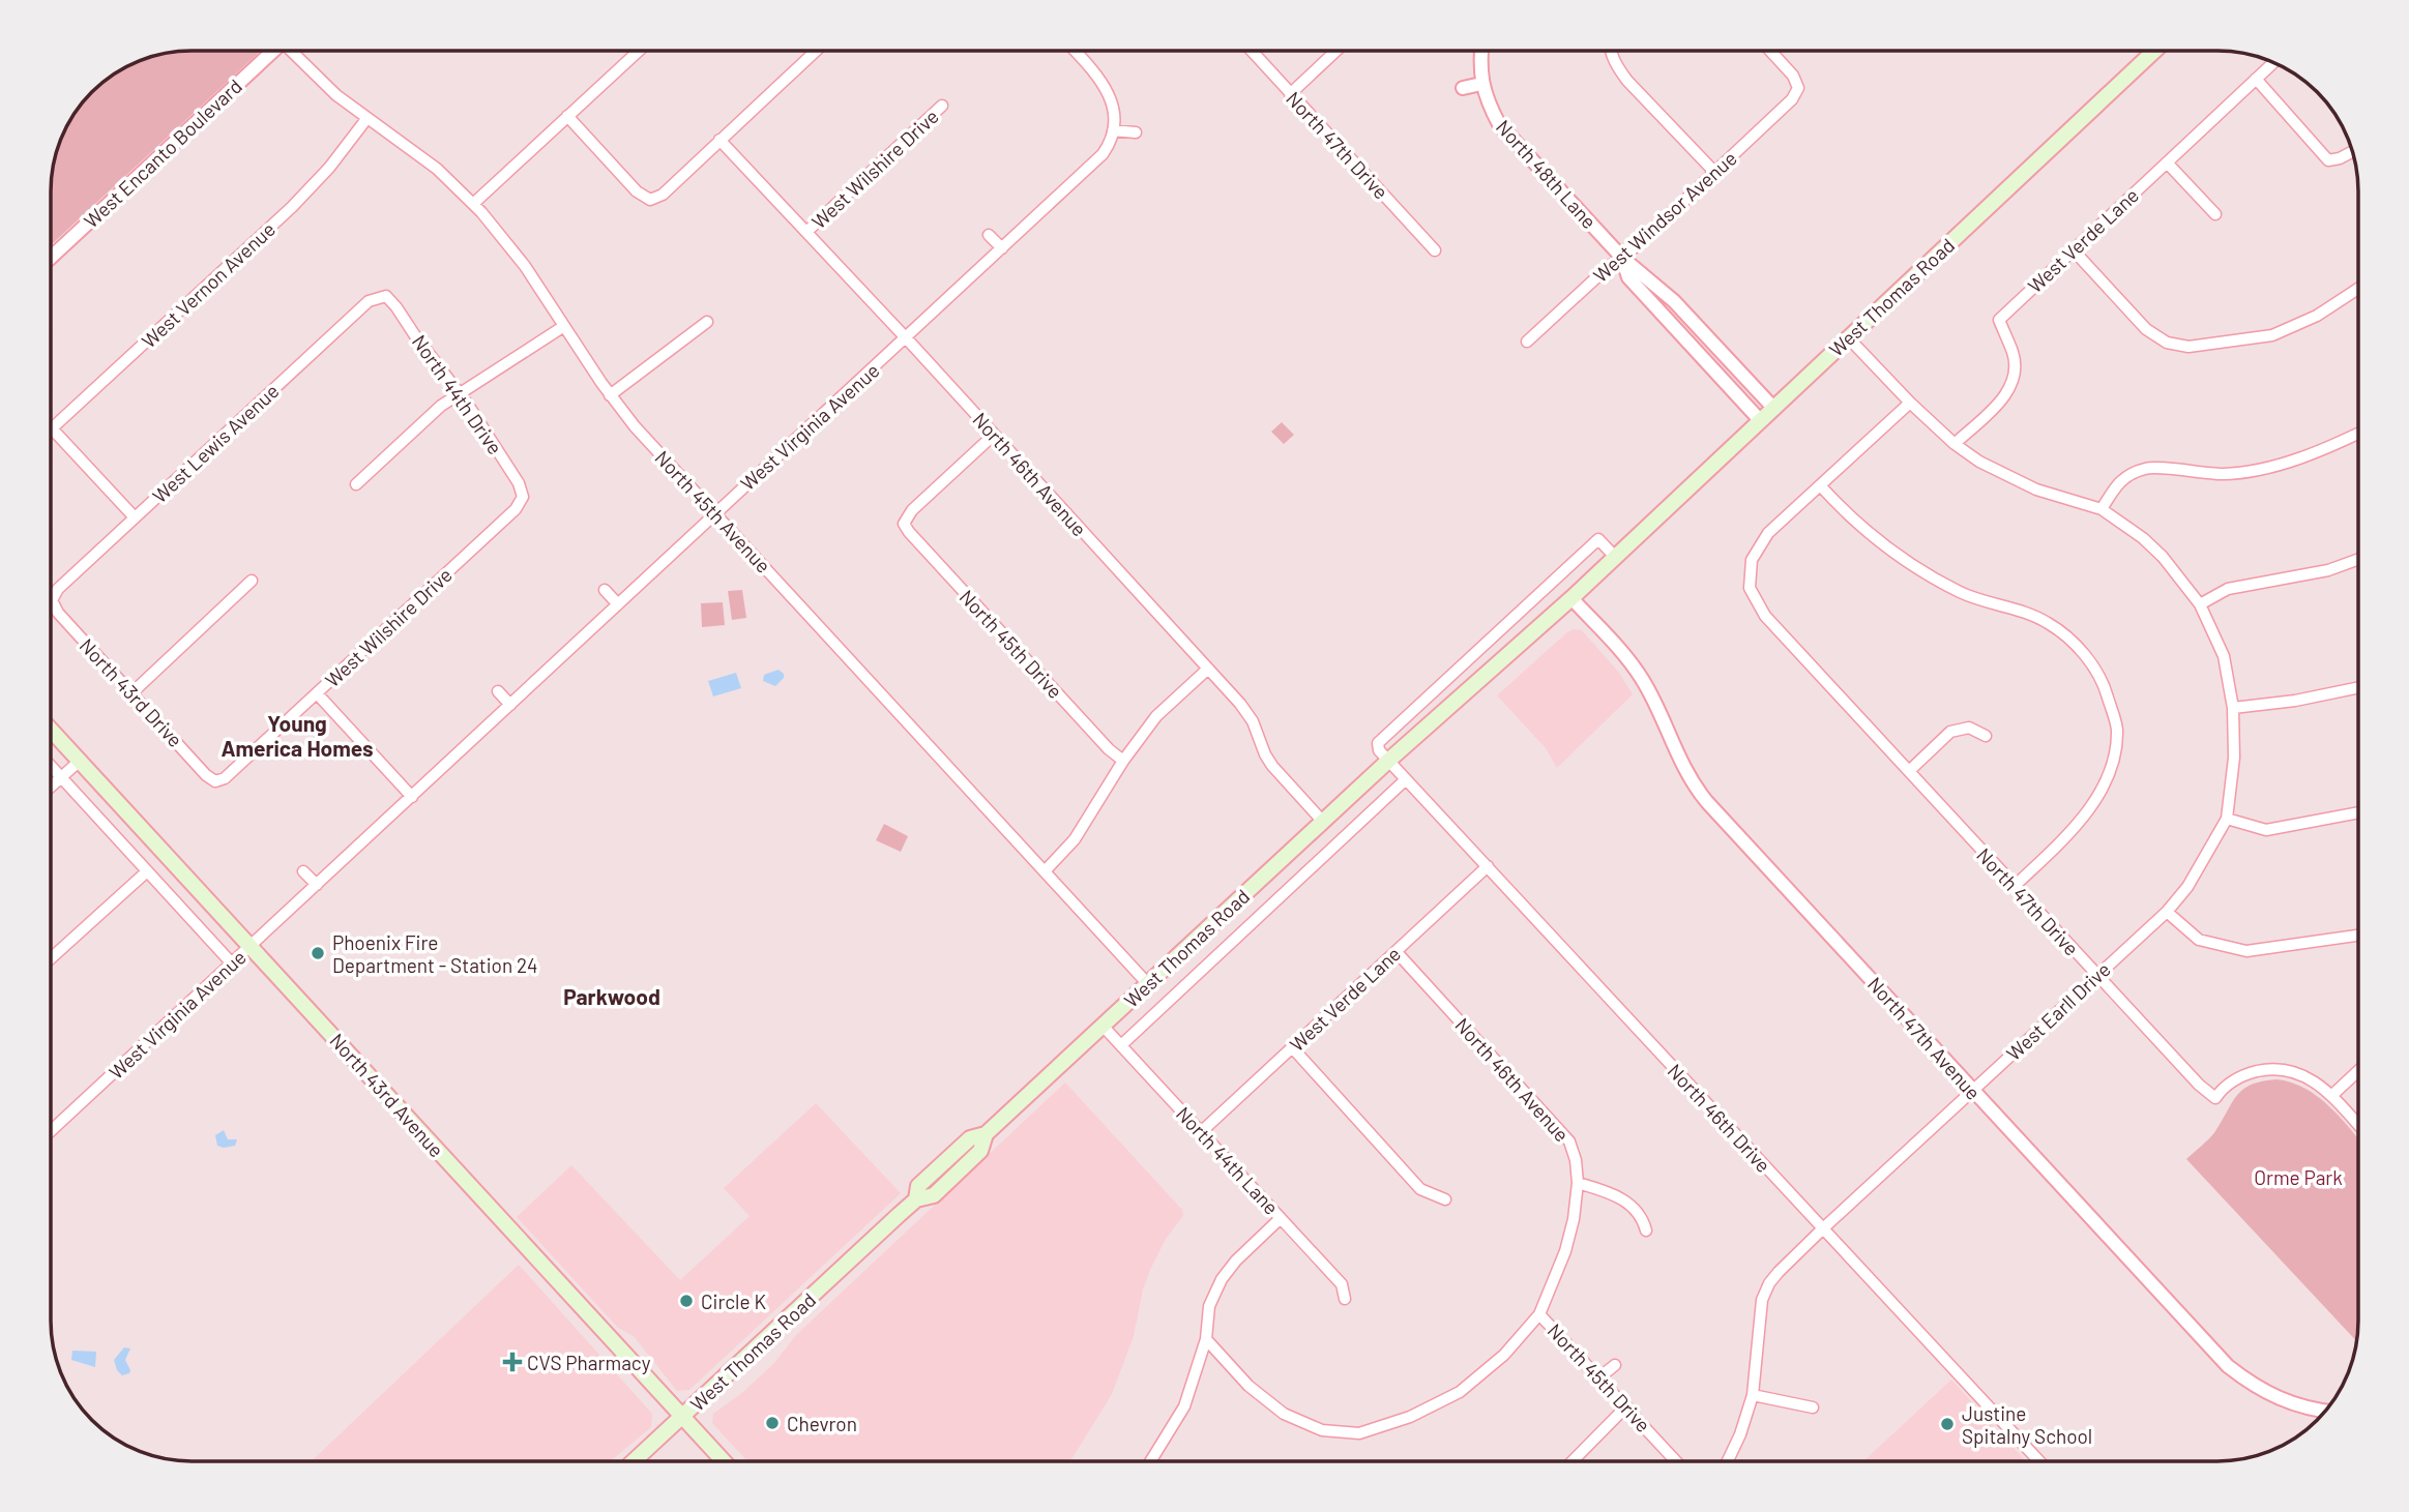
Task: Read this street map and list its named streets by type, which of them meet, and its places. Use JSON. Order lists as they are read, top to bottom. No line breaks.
{"streets":{"main road":["West Thomas Road","North 43rd Avenue"],"street":["North 47th Drive","West Encanto Boulevard","West Wilshire Drive","North 48th Lane","West Windsor Avenue","West Verde Lane","West Vernon Avenue","North 44th Drive","West Virginia Avenue","West Lewis Avenue","North 46th Avenue","North 45th Avenue","North 45th Drive","North 43rd Drive","West Earll Drive","North 47th Avenue","North 46th Drive","North 44th Lane"]},"crossings":[["North 47th Drive","West Earll Drive"],["West Wilshire Drive","North 44th Drive"],["West Wilshire Drive","North 46th Avenue"],["West Wilshire Drive","North 43rd Drive"],["North 48th Lane","West Windsor Avenue"],["North 48th Lane","West Thomas Road"],["West Verde Lane","North 46th Avenue"],["West Verde Lane","West Earll Drive"],["West Verde Lane","North 46th Drive"],["West Verde Lane","North 44th Lane"],["West Vernon Avenue","North 45th Avenue"],["West Thomas Road","North 46th Avenue"],["West Thomas Road","North 45th Avenue"],["West Thomas Road","West Earll Drive"],["West Thomas Road","North 47th Avenue"],["West Thomas Road","North 43rd Avenue"],["West Thomas Road","North 46th Drive"],["West Thomas Road","North 44th Lane"],["North 44th Drive","West Lewis Avenue"],["West Virginia Avenue","North 46th Avenue"],["West Virginia Avenue","North 45th Avenue"],["West Virginia Avenue","North 43rd Avenue"],["West Lewis Avenue","North 43rd Drive"],["North 46th Avenue","North 45th Drive"],["West Earll Drive","North 47th Avenue"],["West Earll Drive","North 46th Drive"]],"districts":["Young America Homes","Parkwood"],"parks":["Orme Park"],"places":{"other":["Phoenix Fire Department - Station 24","Circle K","Chevron","Justine Spitalny School"],"health":["CVS Pharmacy"]}}
